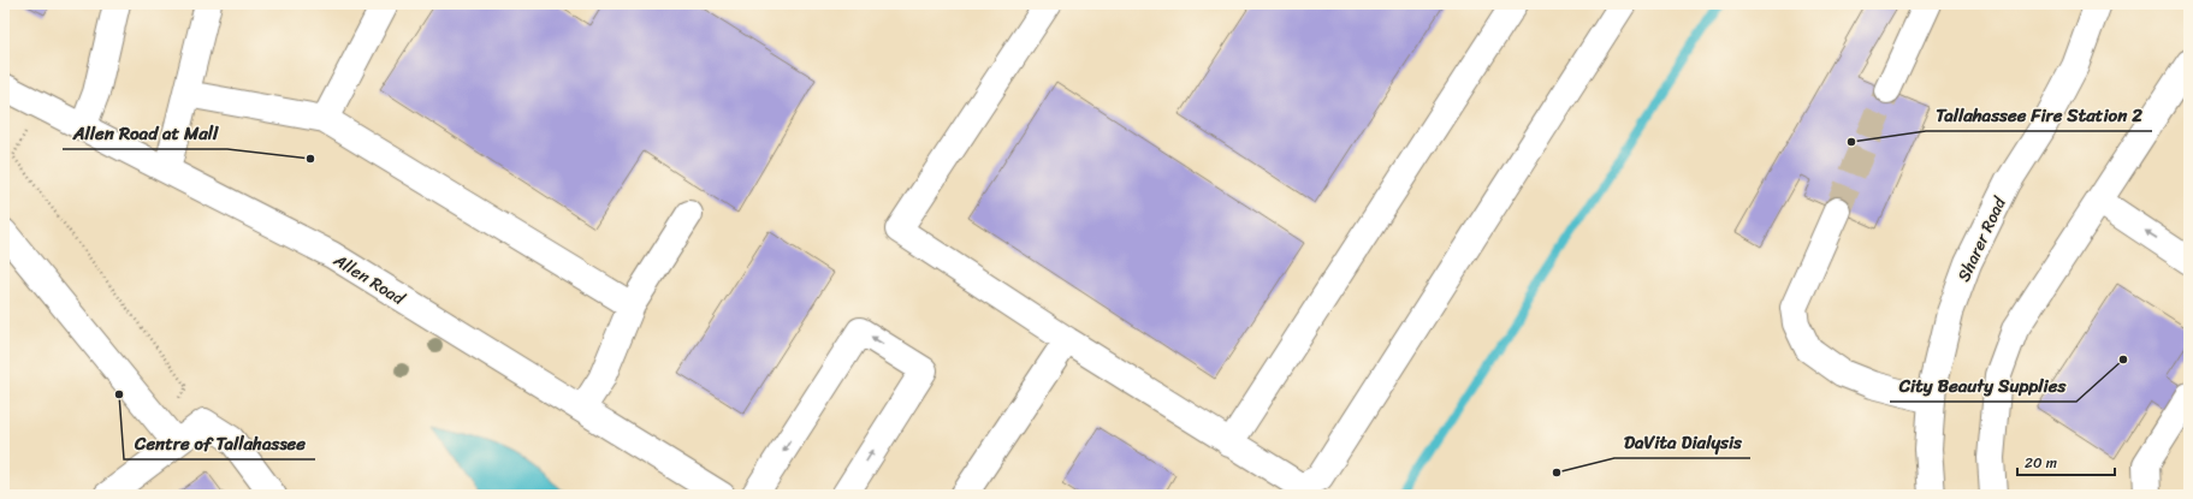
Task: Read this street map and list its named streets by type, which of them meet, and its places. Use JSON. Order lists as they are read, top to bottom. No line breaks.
{"streets":{"street":["Sharer Road","Allen Road"]},"places":["Tallahassee Fire Station 2","Allen Road at Mall","City Beauty Supplies","Centre of Tallahassee","DaVita Dialysis"],"scale_bar":"20 m"}
